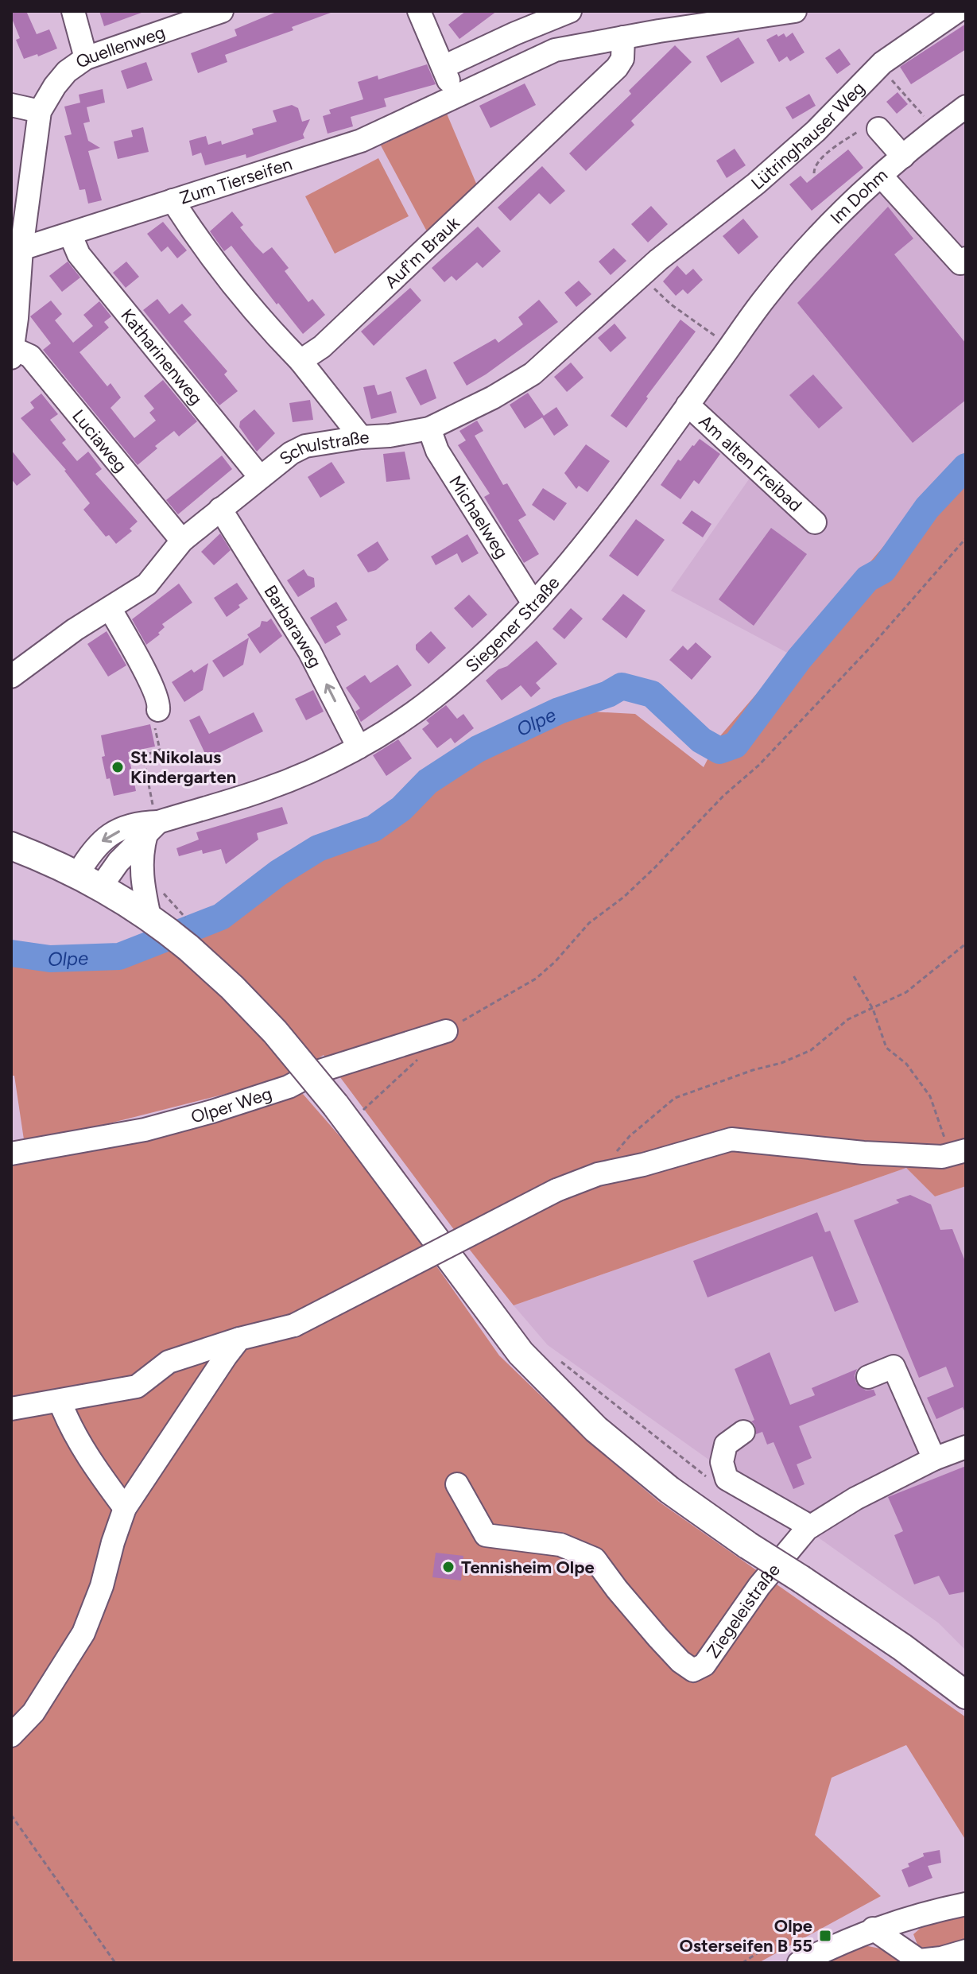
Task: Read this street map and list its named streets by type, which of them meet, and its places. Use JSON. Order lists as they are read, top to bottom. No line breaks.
{"streets":{"street":["Quellenweg","Lütringhauser Weg","Zum Tierseifen","Im Dohm","Auf'm Brauk","Katharinenweg","Luciaweg","Schulstraße","Am alten Freibad","Michaelweg","Siegener Straße","Barbaraweg","Olper Weg","Ziegeleistraße"]},"crossings":[["Lütringhauser Weg","Schulstraße"],["Zum Tierseifen","Auf'm Brauk"],["Zum Tierseifen","Katharinenweg"],["Im Dohm","Siegener Straße"],["Katharinenweg","Schulstraße"],["Luciaweg","Schulstraße"],["Schulstraße","Michaelweg"],["Schulstraße","Barbaraweg"],["Am alten Freibad","Siegener Straße"],["Michaelweg","Siegener Straße"],["Siegener Straße","Barbaraweg"]],"water":["Olpe"],"places":{"other":["St.Nikolaus Kindergarten","Tennisheim Olpe"],"transit":["Olpe Osterseifen B 55"]}}
